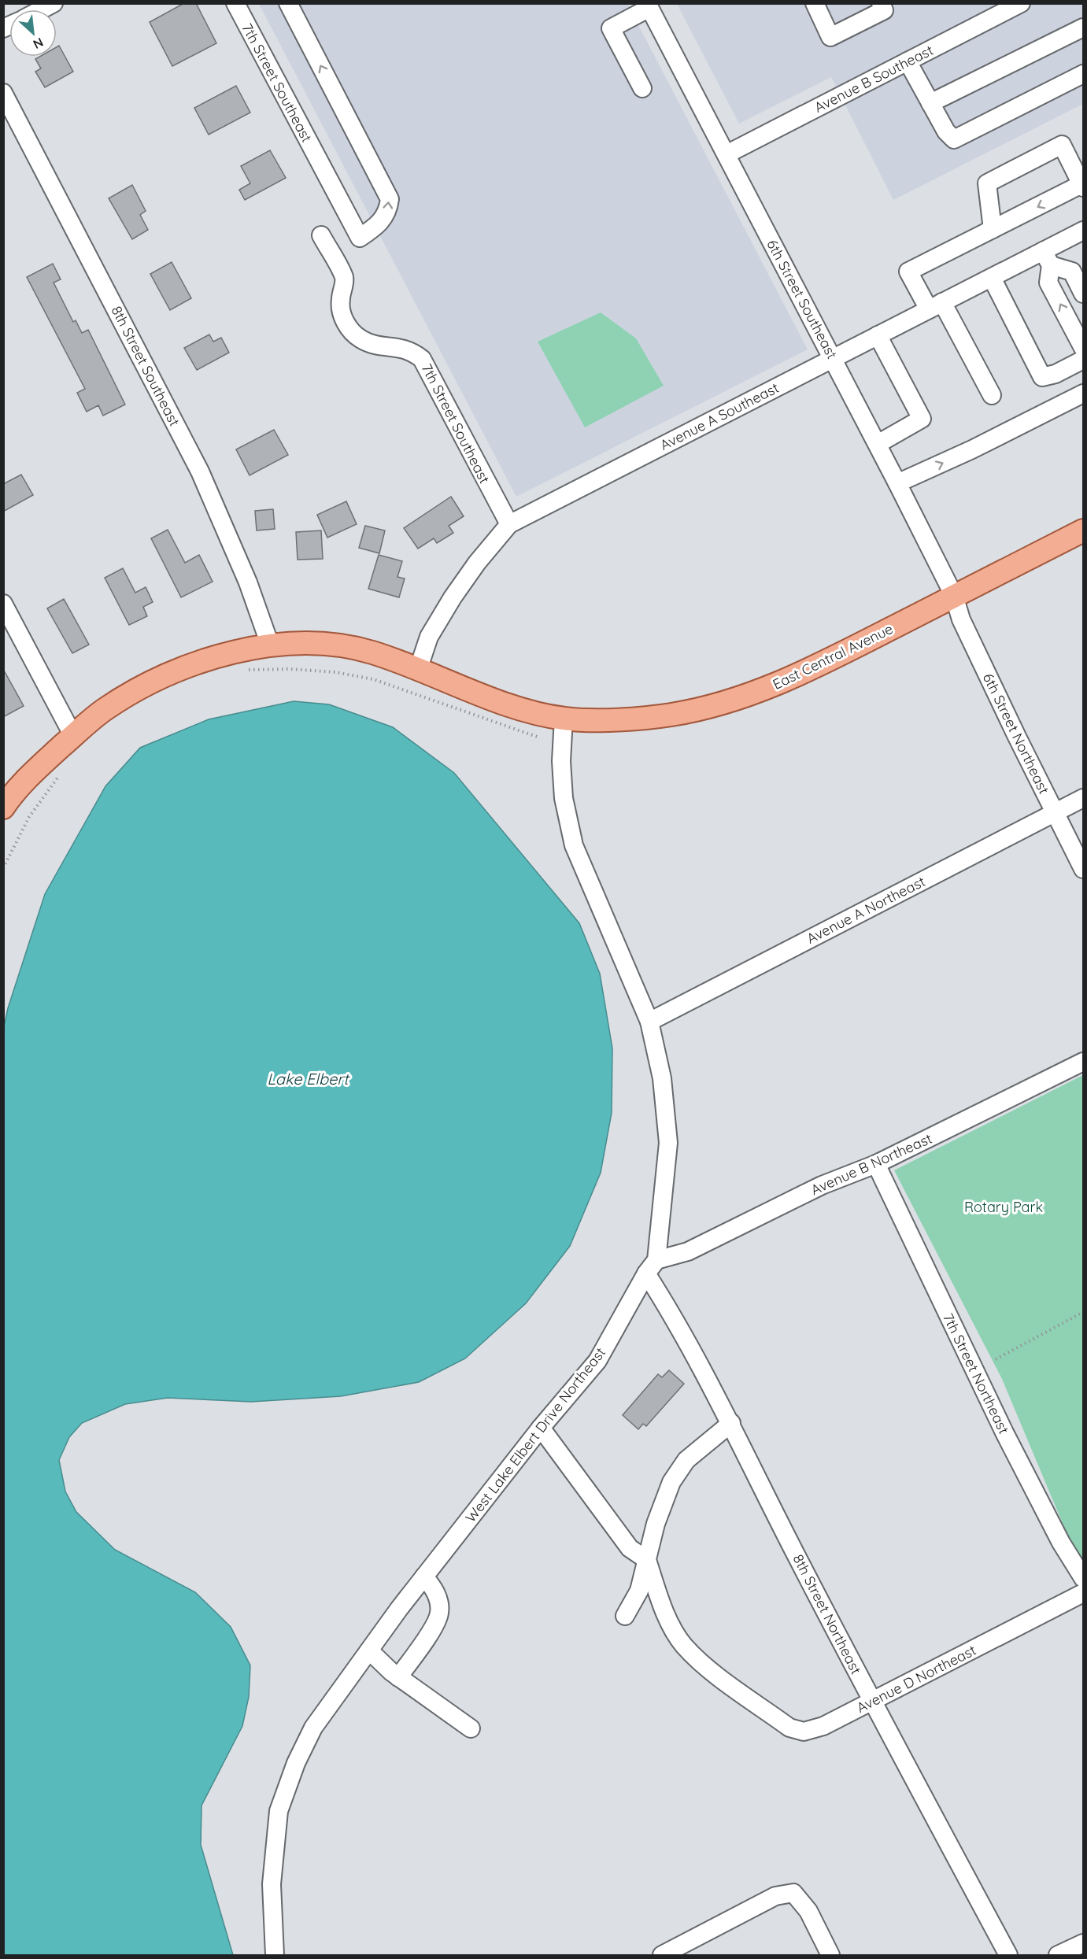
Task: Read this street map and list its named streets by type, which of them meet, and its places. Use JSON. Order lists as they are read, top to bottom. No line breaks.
{"streets":{"main road":["East Central Avenue"],"street":["Avenue B Southeast","7th Street Southeast","6th Street Southeast","8th Street Southeast","Avenue A Southeast","6th Street Northeast","Avenue A Northeast","Avenue B Northeast","7th Street Northeast","West Lake Elbert Drive Northeast","8th Street Northeast","Avenue D Northeast"]},"crossings":[["Avenue B Southeast","6th Street Southeast"],["7th Street Southeast","Avenue A Southeast"],["6th Street Southeast","Avenue A Southeast"],["6th Street Southeast","East Central Avenue"],["6th Street Southeast","6th Street Northeast"],["8th Street Southeast","East Central Avenue"],["Avenue A Southeast","East Central Avenue"],["East Central Avenue","6th Street Northeast"],["East Central Avenue","West Lake Elbert Drive Northeast"],["6th Street Northeast","Avenue A Northeast"],["Avenue A Northeast","West Lake Elbert Drive Northeast"],["Avenue B Northeast","7th Street Northeast"],["Avenue B Northeast","West Lake Elbert Drive Northeast"],["Avenue B Northeast","8th Street Northeast"],["West Lake Elbert Drive Northeast","8th Street Northeast"],["8th Street Northeast","Avenue D Northeast"]],"water":["Lake Elbert"],"parks":["Rotary Park"],"north":"bottom right"}
